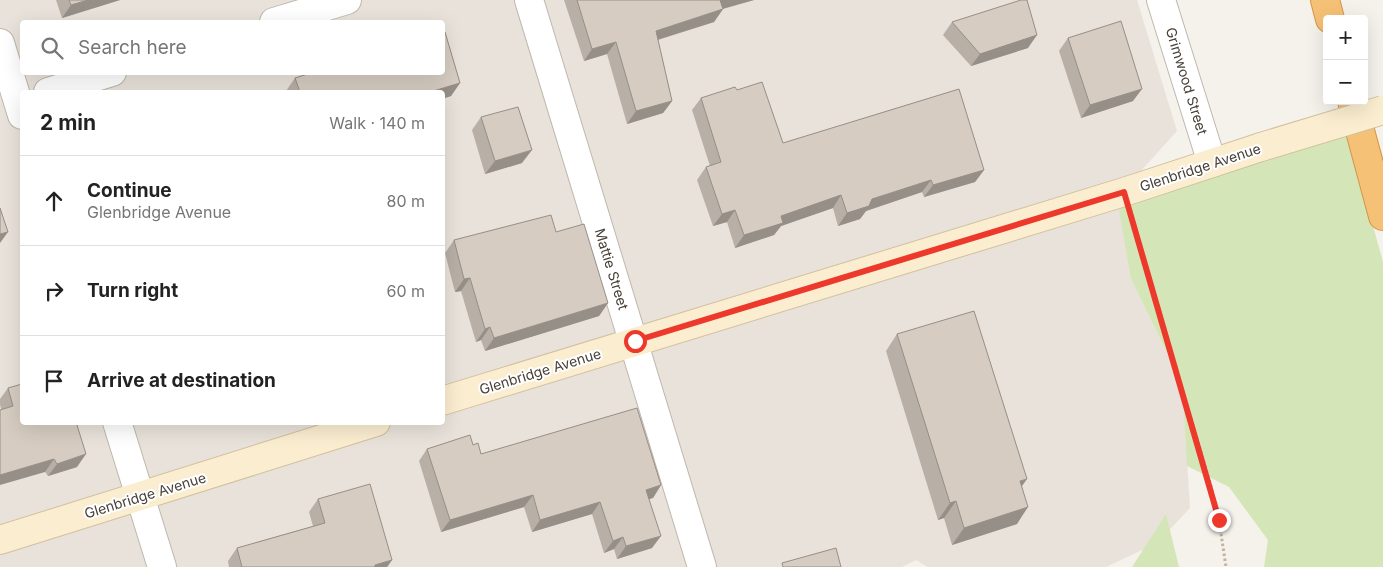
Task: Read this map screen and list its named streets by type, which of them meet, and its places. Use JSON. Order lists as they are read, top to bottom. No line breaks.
{"streets":{"main road":["Glenbridge Avenue"],"street":["Grimwood Street","Mattie Street"]},"crossings":[["Grimwood Street","Glenbridge Avenue"],["Glenbridge Avenue","Mattie Street"]],"page":{"map_buttons":["+","−"],"search":"Search here","heading":["2 min","Walk · 140 m"],"list":[["Continue","Glenbridge Avenue","80 m"],["Turn right","60 m"],"Arrive at destination"]}}
